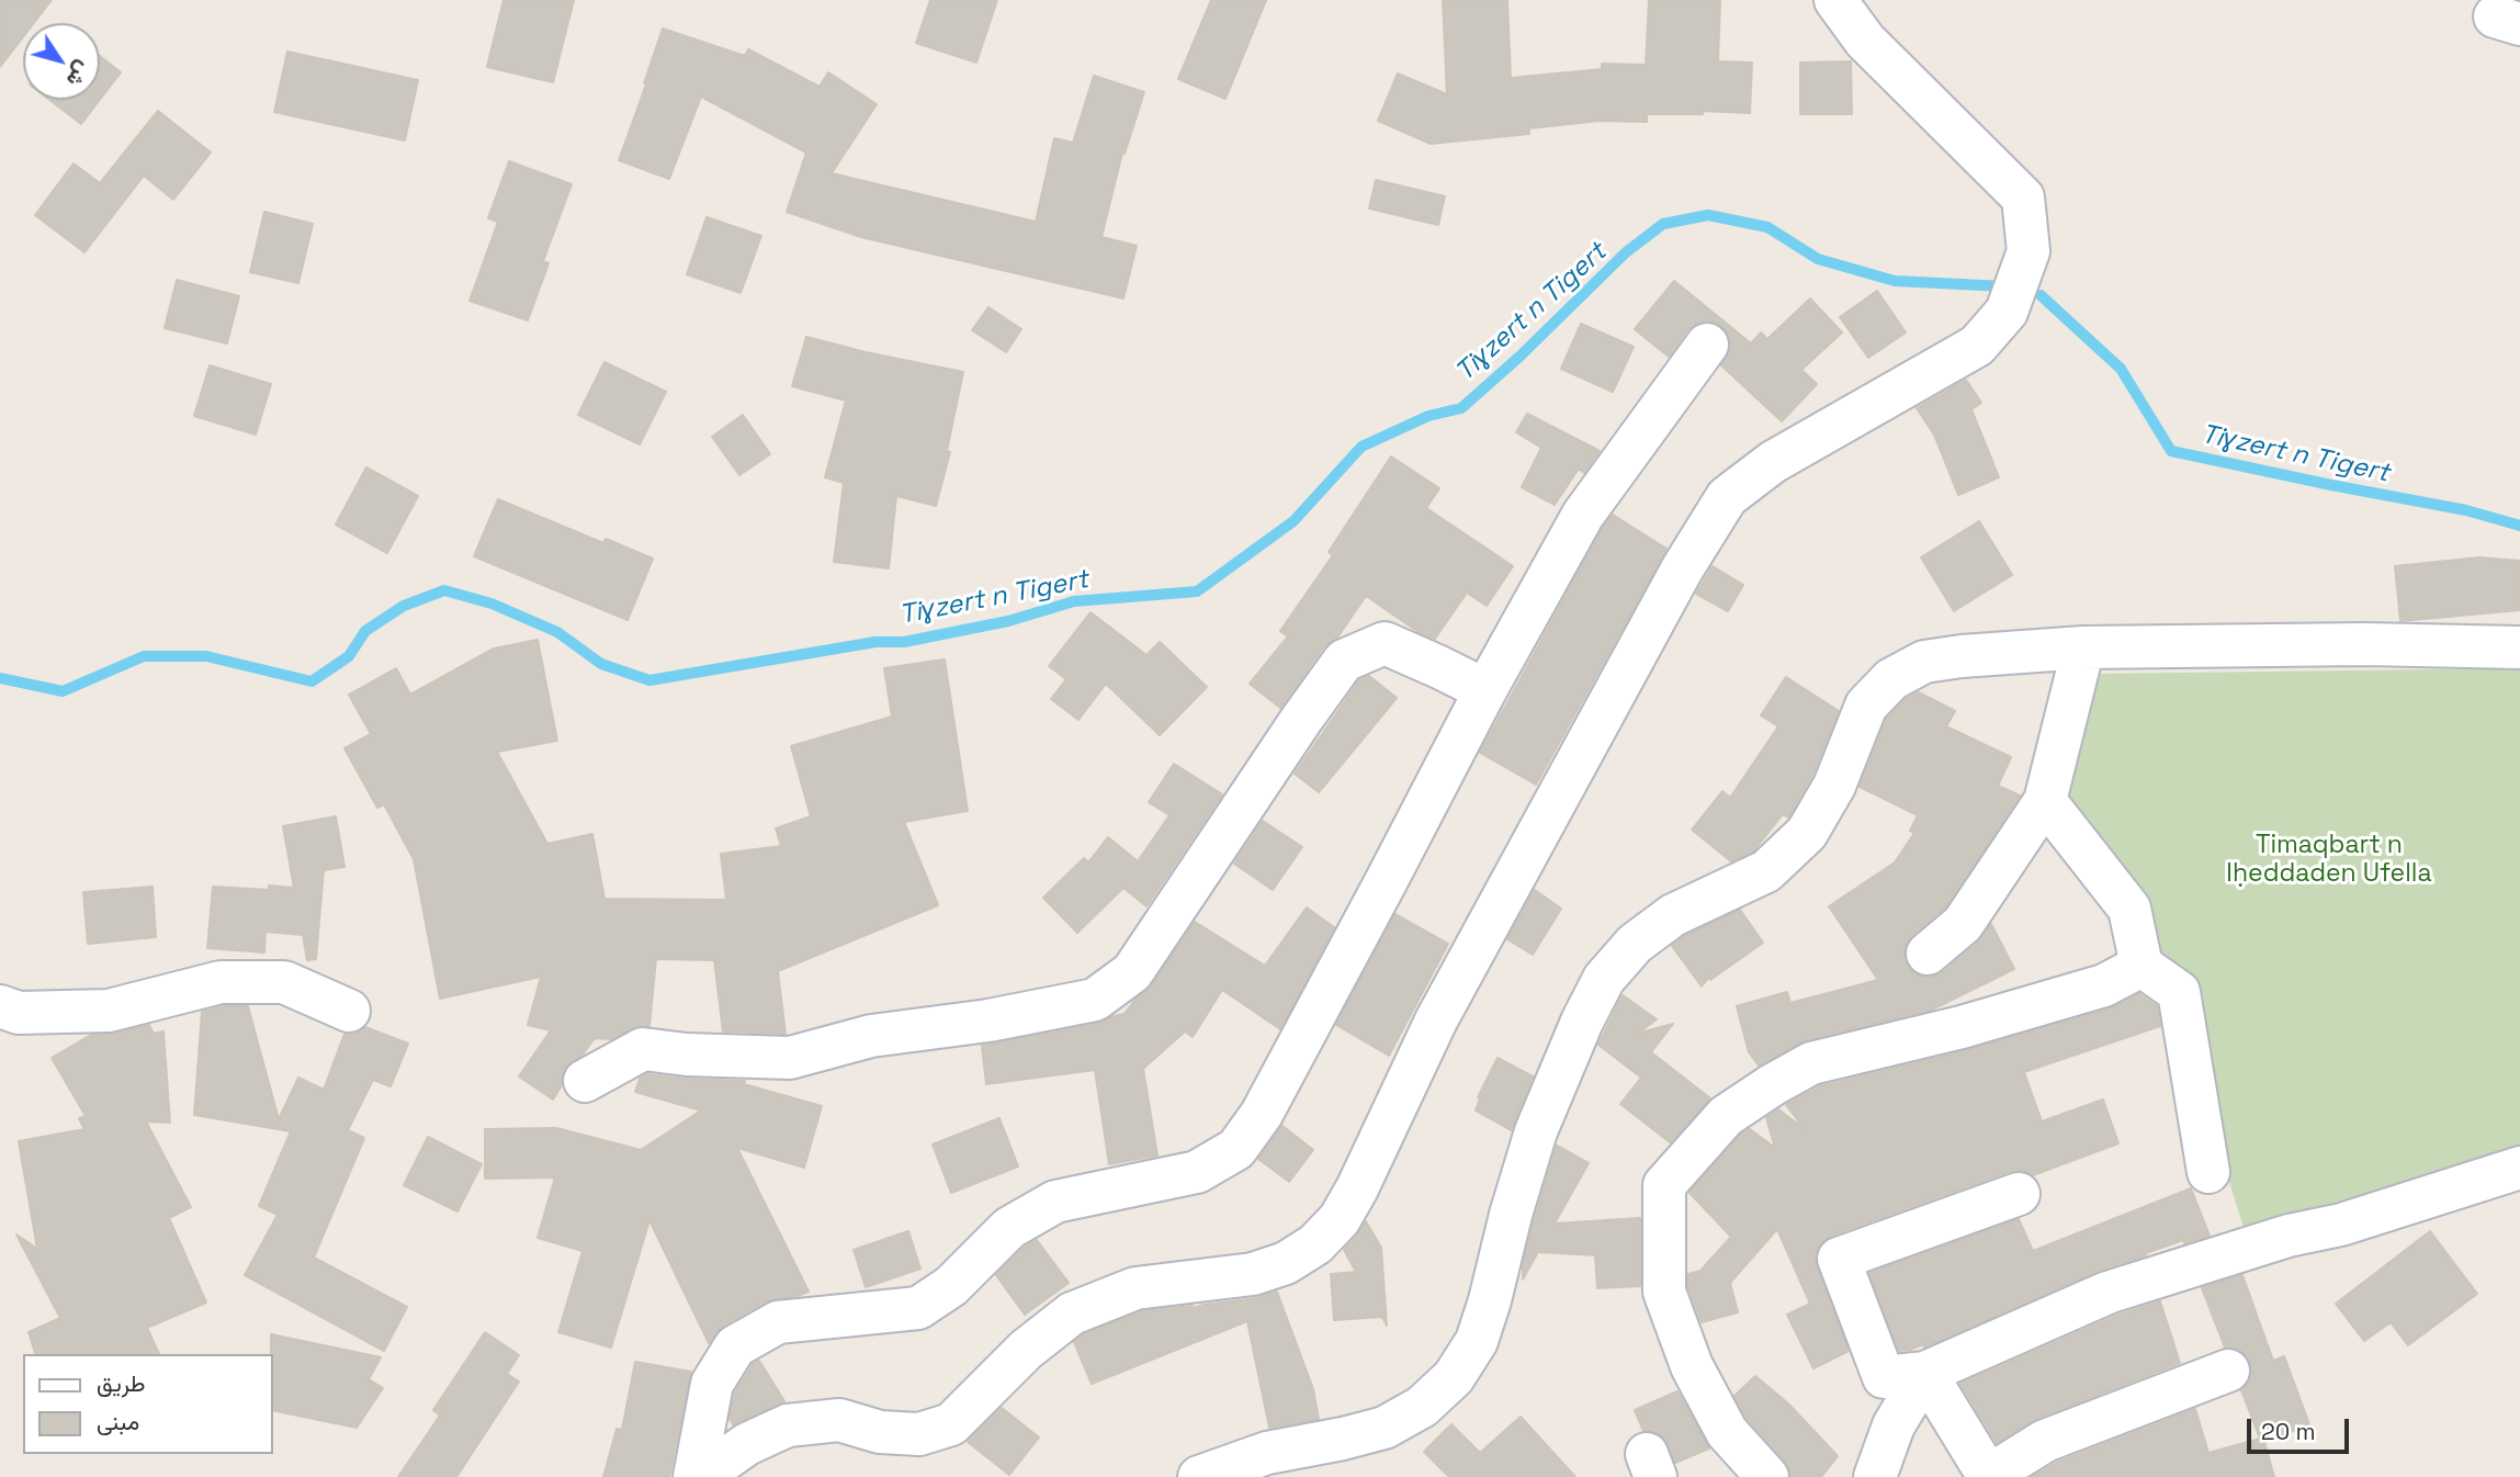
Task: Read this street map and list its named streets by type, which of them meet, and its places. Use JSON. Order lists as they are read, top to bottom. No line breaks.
{"water":["Tiɣzert n Tigert"],"parks":["Timaqbart n Iḥeddaden Ufella"],"legend":["طريق","مبنى"],"scale_bar":"20 m","north":"bottom right"}
